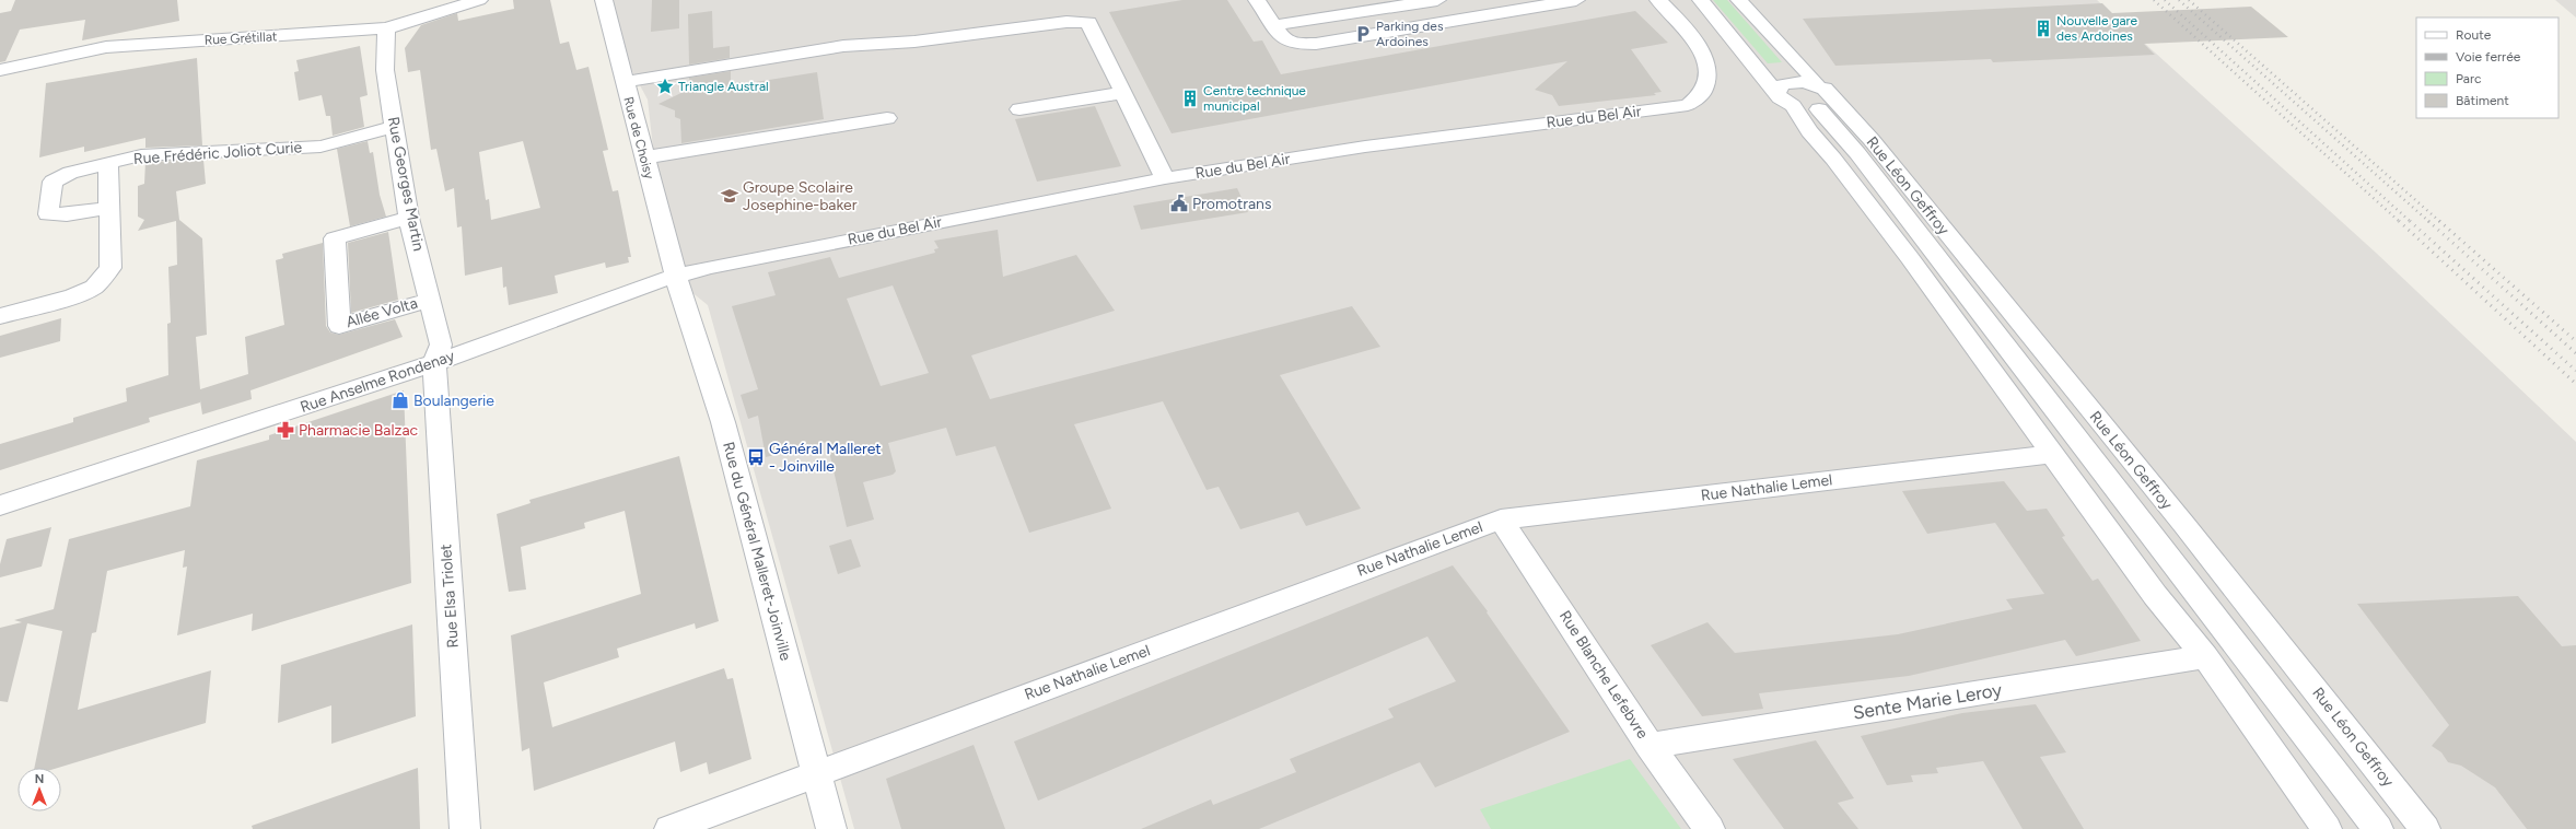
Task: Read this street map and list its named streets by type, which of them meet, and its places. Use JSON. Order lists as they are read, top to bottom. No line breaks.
{"streets":{"street":["Rue Grétillat","Rue du Bel Air","Rue de Choisy","Rue Frédéric Joliot Curie","Rue Georges Martin","Rue Léon Geffroy","Allée Volta","Rue Anselme Rondenay","Rue Nathalie Lemel","Rue du Général Malleret-Joinville","Rue Elsa Triolet","Rue Blanche Lefebvre","Sente Marie Leroy"]},"crossings":[["Rue Grétillat","Rue Georges Martin"],["Rue du Bel Air","Rue de Choisy"],["Rue du Bel Air","Rue Anselme Rondenay"],["Rue du Bel Air","Rue du Général Malleret-Joinville"],["Rue de Choisy","Rue Anselme Rondenay"],["Rue de Choisy","Rue du Général Malleret-Joinville"],["Rue Frédéric Joliot Curie","Rue Georges Martin"],["Rue Georges Martin","Allée Volta"],["Rue Georges Martin","Rue Anselme Rondenay"],["Rue Georges Martin","Rue Elsa Triolet"],["Rue Anselme Rondenay","Rue du Général Malleret-Joinville"],["Rue Anselme Rondenay","Rue Elsa Triolet"],["Rue Nathalie Lemel","Rue du Général Malleret-Joinville"],["Rue Nathalie Lemel","Rue Blanche Lefebvre"],["Rue Blanche Lefebvre","Sente Marie Leroy"]],"places":{"building":["Nouvelle gare des Ardoines","Centre technique municipal"],"parking":["Parking des Ardoines"],"place":["Triangle Austral"],"school or university":["Groupe Scolaire Josephine-baker"],"public building":["Promotrans"],"shop":["Boulangerie"],"pharmacy":["Pharmacie Balzac"],"bus stop":["Général Malleret - Joinville"]},"legend":["Route","Voie ferrée","Parc","Bâtiment"],"north":"top"}
